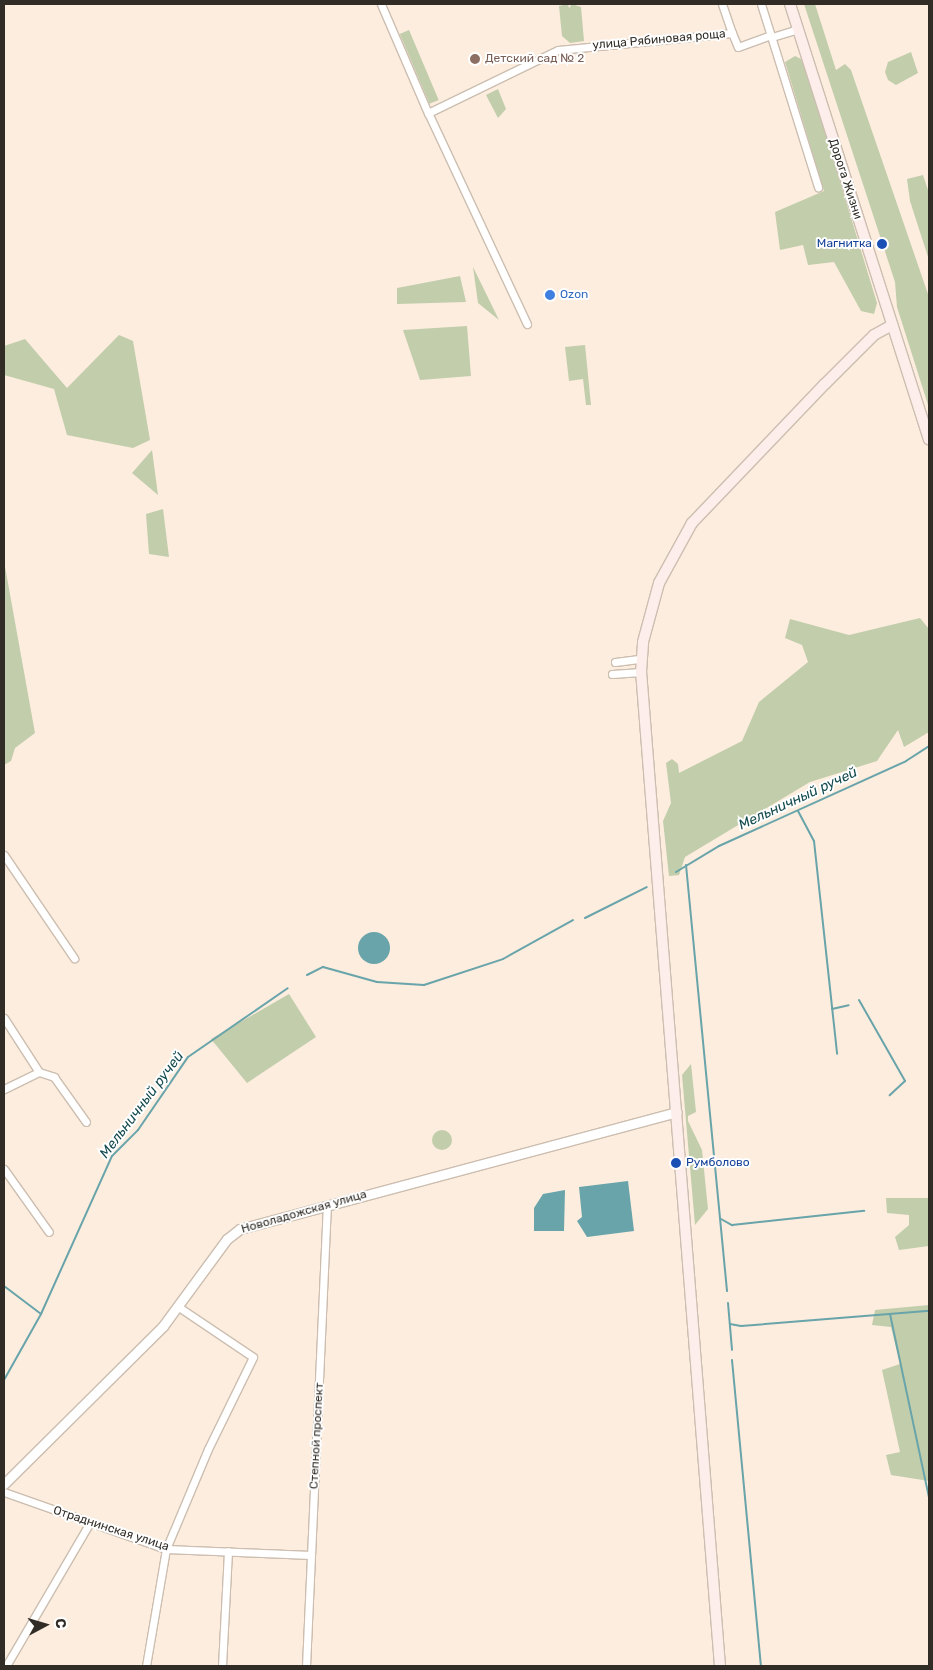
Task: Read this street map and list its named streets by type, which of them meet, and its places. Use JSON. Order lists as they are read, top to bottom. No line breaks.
{"streets":{"main road":["Дорога Жизни"],"street":["улица Рябиновая роща","Новоладожская улица","Степной проспект","Отраднинская улица"]},"crossings":[["Новоладожская улица","Степной проспект"],["Степной проспект","Отраднинская улица"]],"water":["Мельничный ручей"],"places":["Детский сад № 2","Магнитка","Ozon","Румболово"],"north":"right"}
